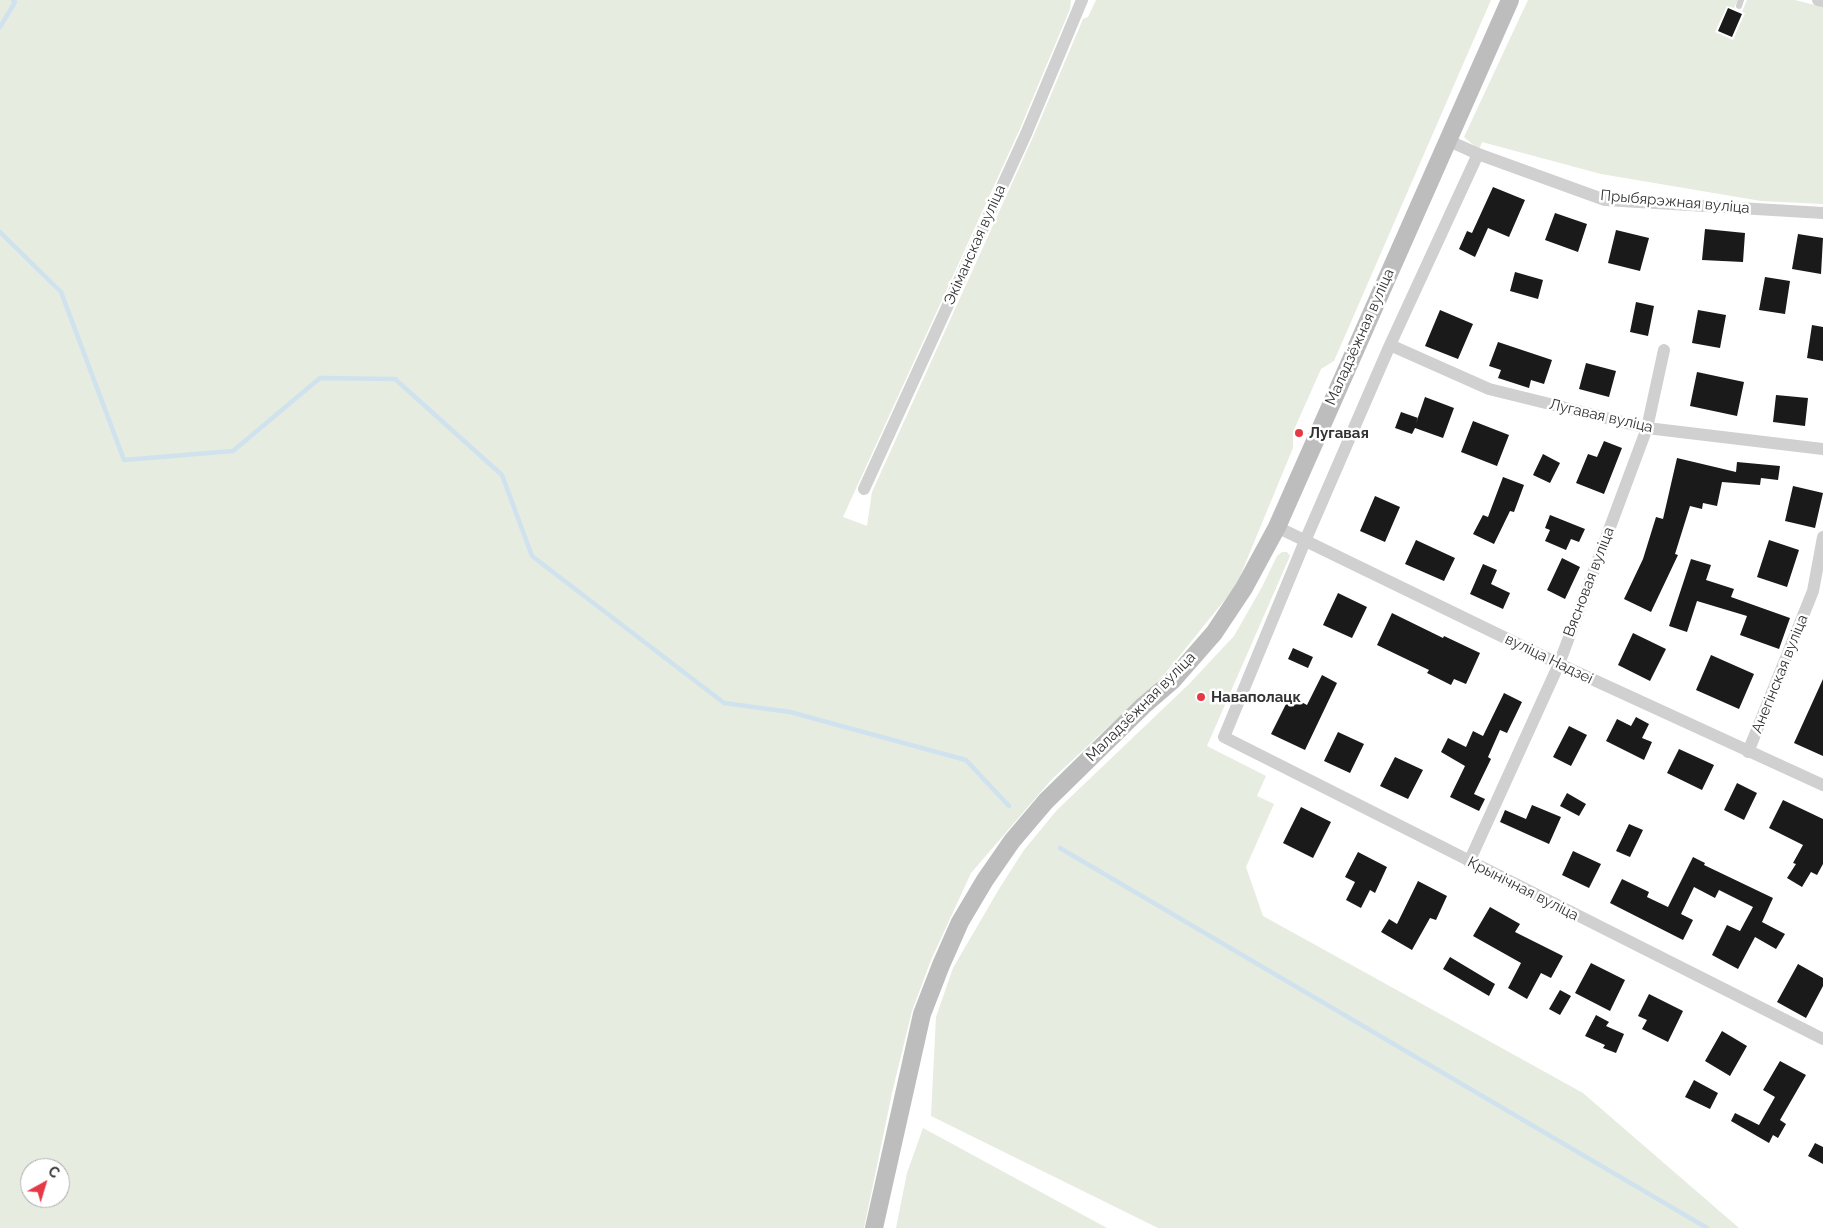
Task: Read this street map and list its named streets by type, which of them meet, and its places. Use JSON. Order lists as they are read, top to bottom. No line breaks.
{"streets":{"main road":["Маладзёжная вуліца"],"street":["Прыбярэжная вуліца","Экіманская вуліца","Лугавая вуліца","Вясновая вуліца","вуліца Надзеі","Анегінская вуліца","Крынічная вуліца"]},"crossings":[["Прыбярэжная вуліца","Маладзёжная вуліца"],["Маладзёжная вуліца","вуліца Надзеі"],["Лугавая вуліца","Вясновая вуліца"],["Вясновая вуліца","вуліца Надзеі"],["Вясновая вуліца","Крынічная вуліца"],["вуліца Надзеі","Анегінская вуліца"],["вуліца Надзеі","Крынічная вуліца"]],"places":["Лугавая","Наваполацк"],"north":"top right"}
